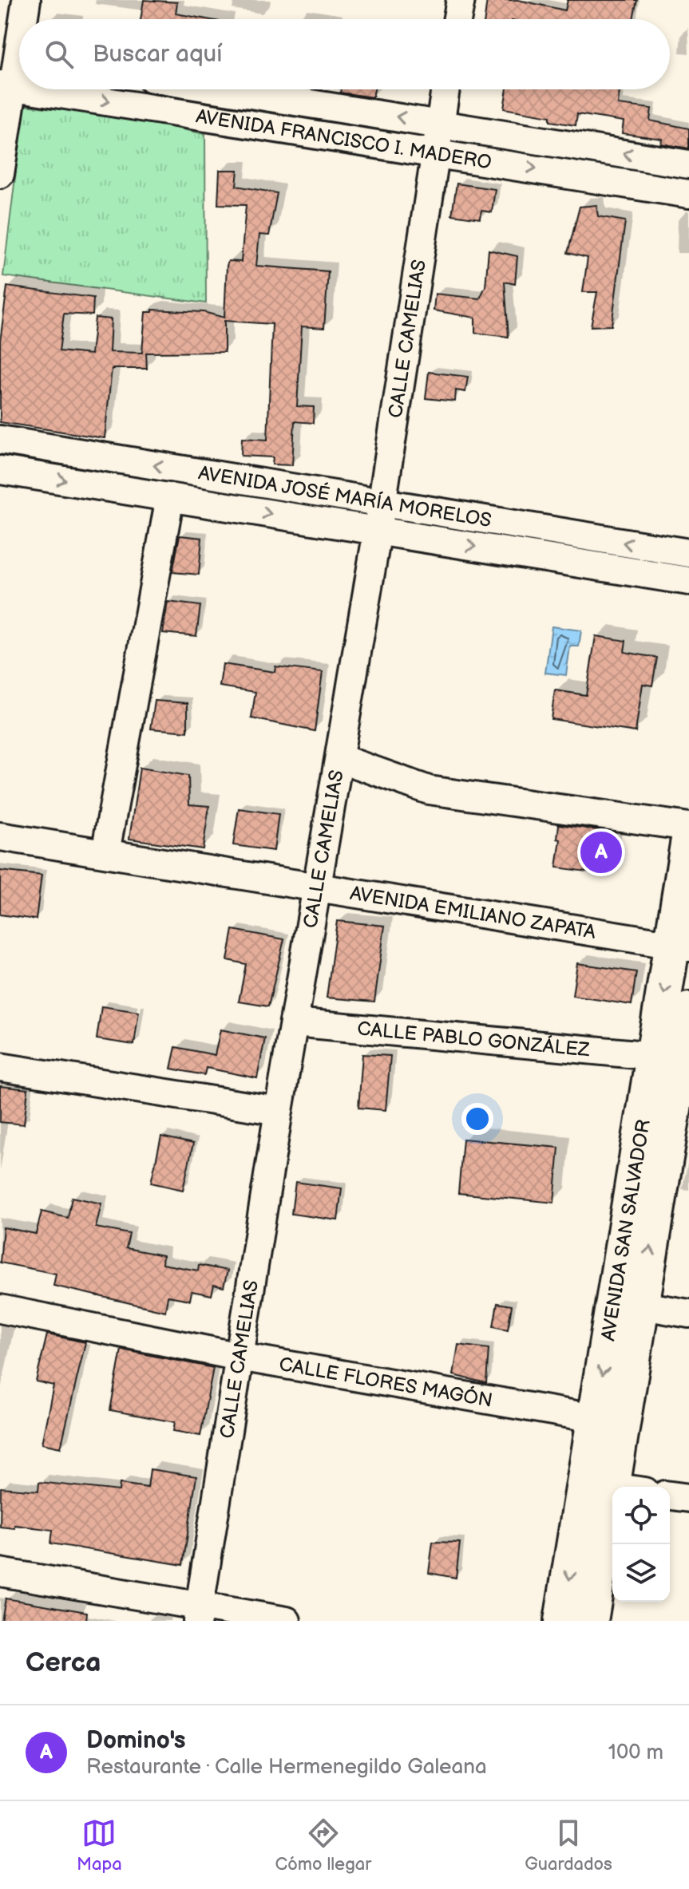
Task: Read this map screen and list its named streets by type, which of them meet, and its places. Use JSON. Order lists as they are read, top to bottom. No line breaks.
{"streets":{"main road":["AVENIDA SAN SALVADOR"],"street":["AVENIDA FRANCISCO I. MADERO","CALLE CAMELIAS","AVENIDA JOSÉ MARÍA MORELOS","AVENIDA EMILIANO ZAPATA","CALLE PABLO GONZÁLEZ","CALLE FLORES MAGÓN"]},"crossings":[["AVENIDA FRANCISCO I. MADERO","CALLE CAMELIAS"],["CALLE CAMELIAS","AVENIDA JOSÉ MARÍA MORELOS"],["CALLE CAMELIAS","AVENIDA EMILIANO ZAPATA"],["CALLE CAMELIAS","CALLE PABLO GONZÁLEZ"],["CALLE CAMELIAS","CALLE FLORES MAGÓN"],["AVENIDA EMILIANO ZAPATA","AVENIDA SAN SALVADOR"],["CALLE PABLO GONZÁLEZ","AVENIDA SAN SALVADOR"],["AVENIDA SAN SALVADOR","CALLE FLORES MAGÓN"]],"page":{"search":"Buscar aquí","pins":"A","heading":"Cerca","list":[{"mark":"A","name":"Domino's","note":"Restaurante · Calle Hermenegildo Galeana","value":"100 m"}],"nav":["Mapa","Cómo llegar","Guardados"]}}
